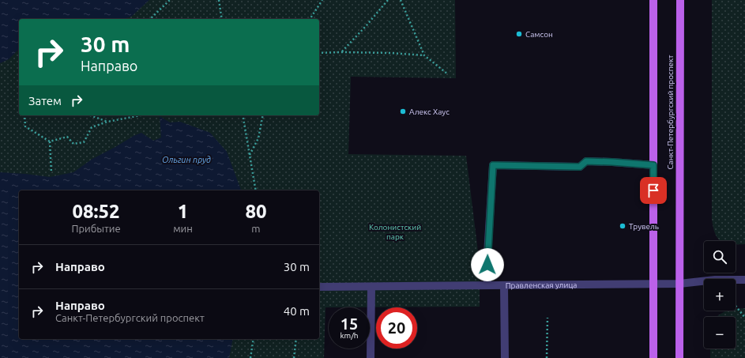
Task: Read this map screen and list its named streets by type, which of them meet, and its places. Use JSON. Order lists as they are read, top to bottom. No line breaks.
{"streets":{"main road":["Санкт-Петербургский проспект"],"street":["Правленская улица"]},"crossings":[["Санкт-Петербургский проспект","Правленская улица"]],"water":["Ольгин пруд"],"parks":["Колонистский парк"],"places":["Самсон","Алекс Хаус","Трувель"],"page":{"turn":["30 m","Направо"],"then":"Затем","eta":["08:52","Прибытие","1","мин","80","m"],"map_buttons":["+","−"],"list":[{"name":"Направо","value":"30 m"},{"name":"Направо","note":"Санкт-Петербургский проспект","value":"40 m"}],"speed":"15 km/h","limit":"20"}}
